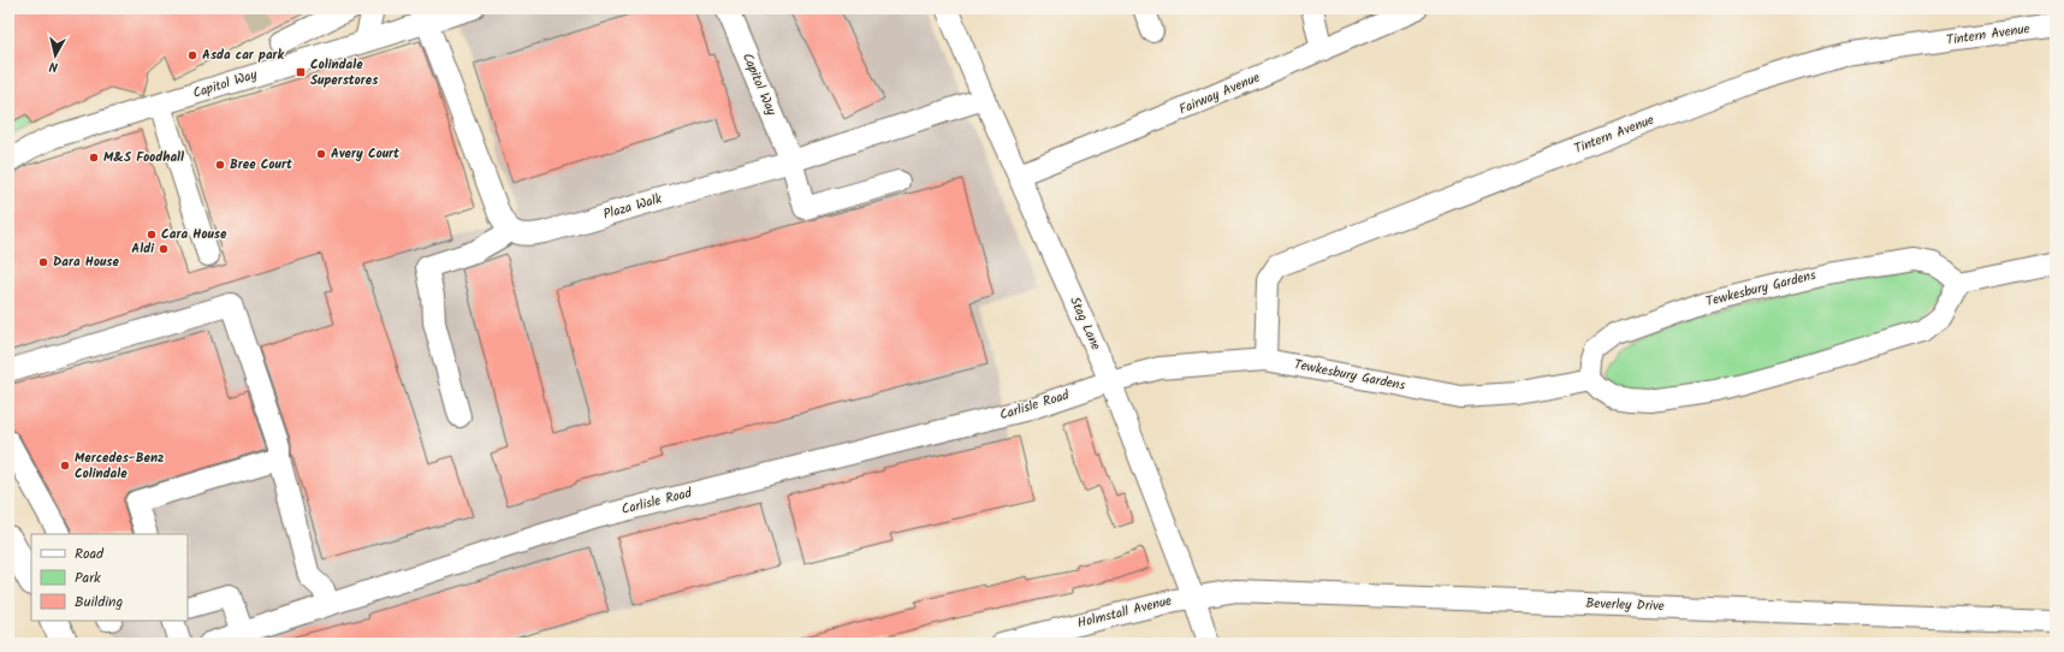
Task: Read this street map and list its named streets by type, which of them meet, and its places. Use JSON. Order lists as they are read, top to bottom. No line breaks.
{"streets":{"street":["Tintern Avenue","Capitol Way","Fairway Avenue","Plaza Walk","Tewkesbury Gardens","Stag Lane","Carlisle Road","Beverley Drive","Holmstall Avenue"]},"crossings":[["Tintern Avenue","Tewkesbury Gardens"],["Capitol Way","Plaza Walk"],["Fairway Avenue","Stag Lane"],["Plaza Walk","Stag Lane"],["Tewkesbury Gardens","Stag Lane"],["Tewkesbury Gardens","Carlisle Road"],["Stag Lane","Carlisle Road"],["Stag Lane","Beverley Drive"],["Stag Lane","Holmstall Avenue"],["Beverley Drive","Holmstall Avenue"]],"places":{"other":["Asda car park","Avery Court","M&S Foodhall","Bree Court","Cara House","Aldi","Dara House","Mercedes-Benz Colindale"],"transit":["Colindale Superstores"]},"legend":["Road","Park","Building"],"north":"bottom"}
